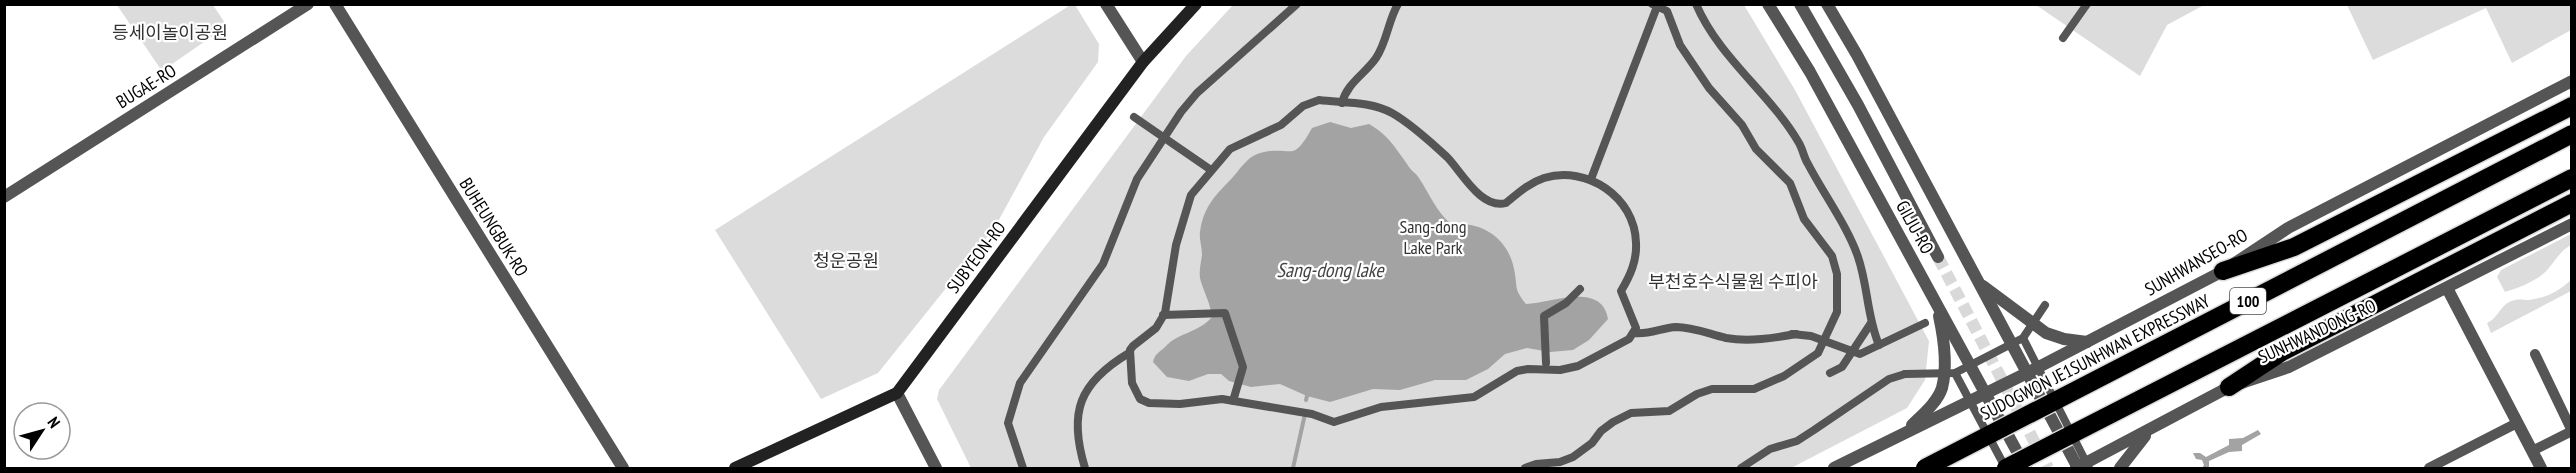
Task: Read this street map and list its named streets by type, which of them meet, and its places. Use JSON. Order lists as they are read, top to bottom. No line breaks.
{"streets":{"highway":["100","SUDOGWON JE1SUNHWAN EXPRESSWAY"],"main road":["SUBYEON-RO"],"street":["BUGAE-RO","BUHEUNGBUK-RO","GILJU-RO","SUNHWANSEO-RO","SUNHWANDONG-RO"]},"crossings":[["GILJU-RO","SUNHWANSEO-RO"],["GILJU-RO","SUNHWANDONG-RO"]],"water":["Sang-dong lake"],"parks":["등세이놀이공원","Sang-dong Lake Park","청운공원","부천호수식물원 수피아"],"north":"top right"}
